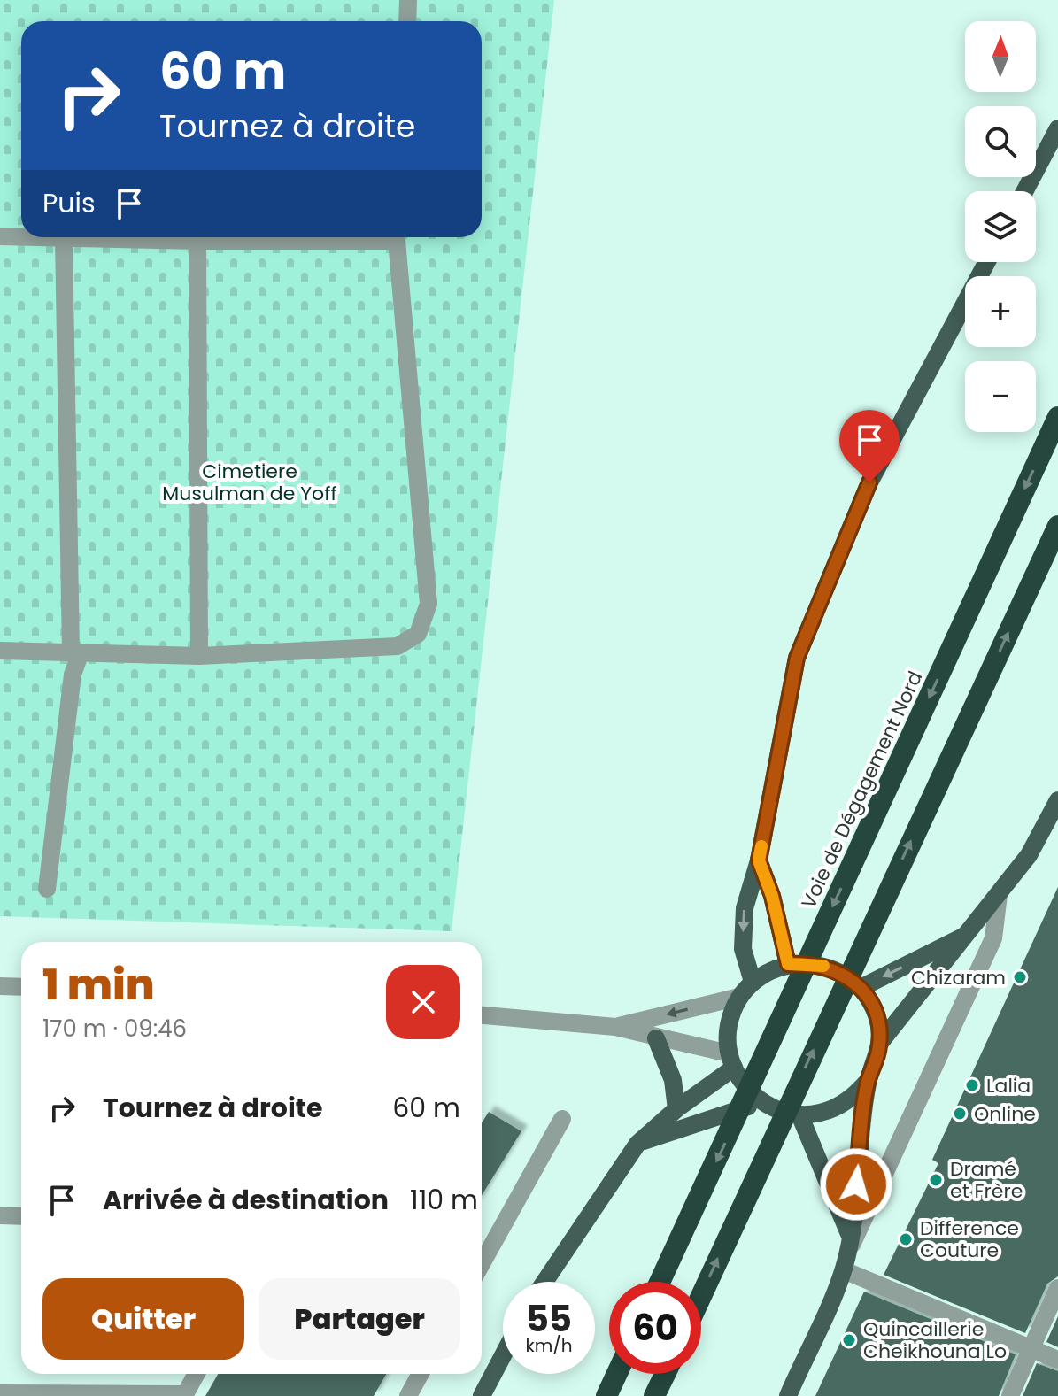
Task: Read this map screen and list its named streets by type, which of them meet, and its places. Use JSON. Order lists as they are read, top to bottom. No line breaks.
{"streets":{"highway":["Voie de Dégagement Nord"]},"parks":["Cimetiere Musulman de Yoff"],"places":["Chizaram","Lalia","Online","Dramé et Frère","Difference Couture","Quincaillerie Cheikhouna Lo"],"north":"top","page":{"map_buttons":["+","−"],"turn":["60 m","Tournez à droite"],"then":"Puis","heading":["1 min","170 m · 09:46"],"list":[{"name":"Tournez à droite","value":"60 m"},{"name":"Arrivée à destination","value":"110 m"}],"buttons":["Quitter","Partager"],"speed":"55 km/h","limit":"60"}}
